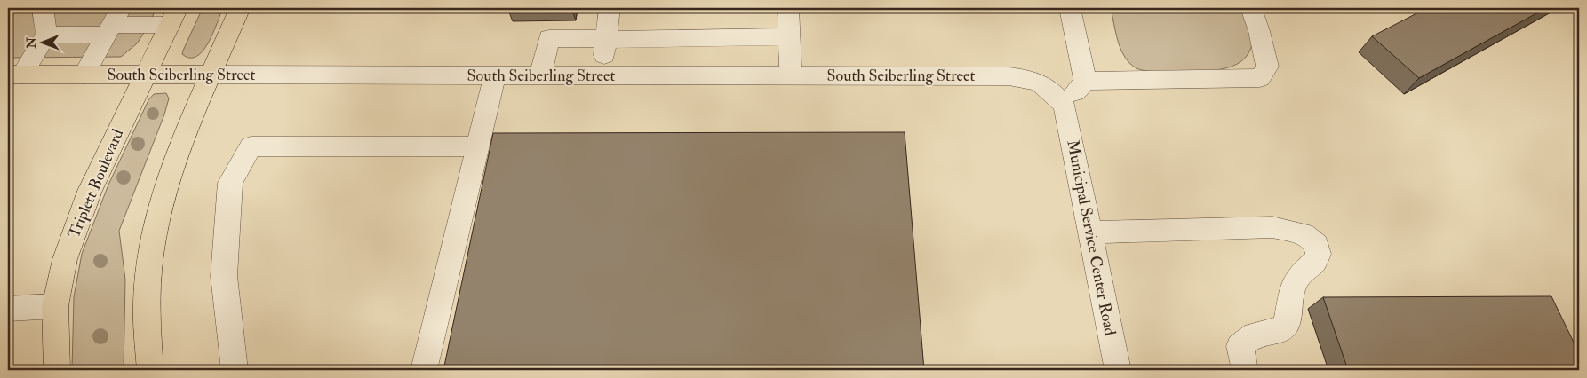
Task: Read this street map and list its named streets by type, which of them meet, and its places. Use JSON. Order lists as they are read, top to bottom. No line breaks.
{"streets":{"main road":["South Seiberling Street","Triplett Boulevard"],"street":["Municipal Service Center Road"]},"crossings":[["South Seiberling Street","Triplett Boulevard"],["South Seiberling Street","Municipal Service Center Road"]],"north":"left"}
